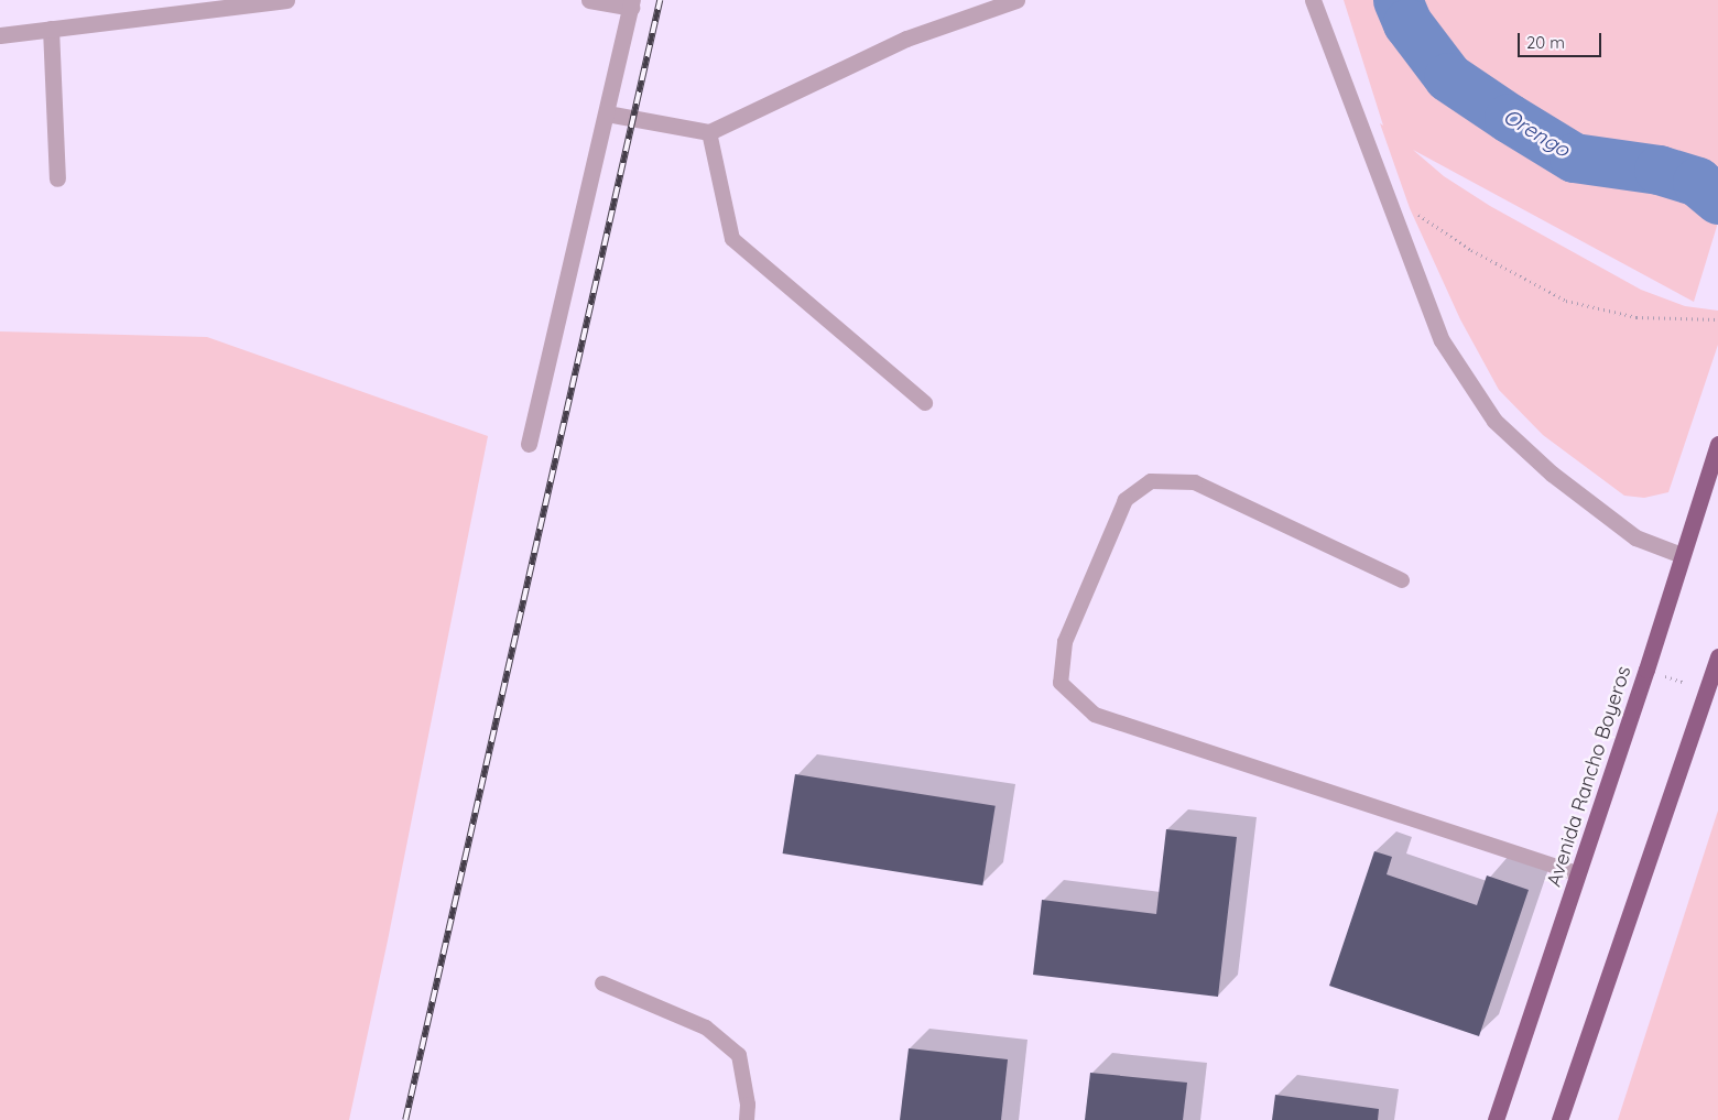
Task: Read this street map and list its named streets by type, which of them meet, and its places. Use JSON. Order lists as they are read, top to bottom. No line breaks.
{"streets":{"highway":["Avenida Rancho Boyeros"]},"water":["Orengo"],"scale_bar":"20 m"}
